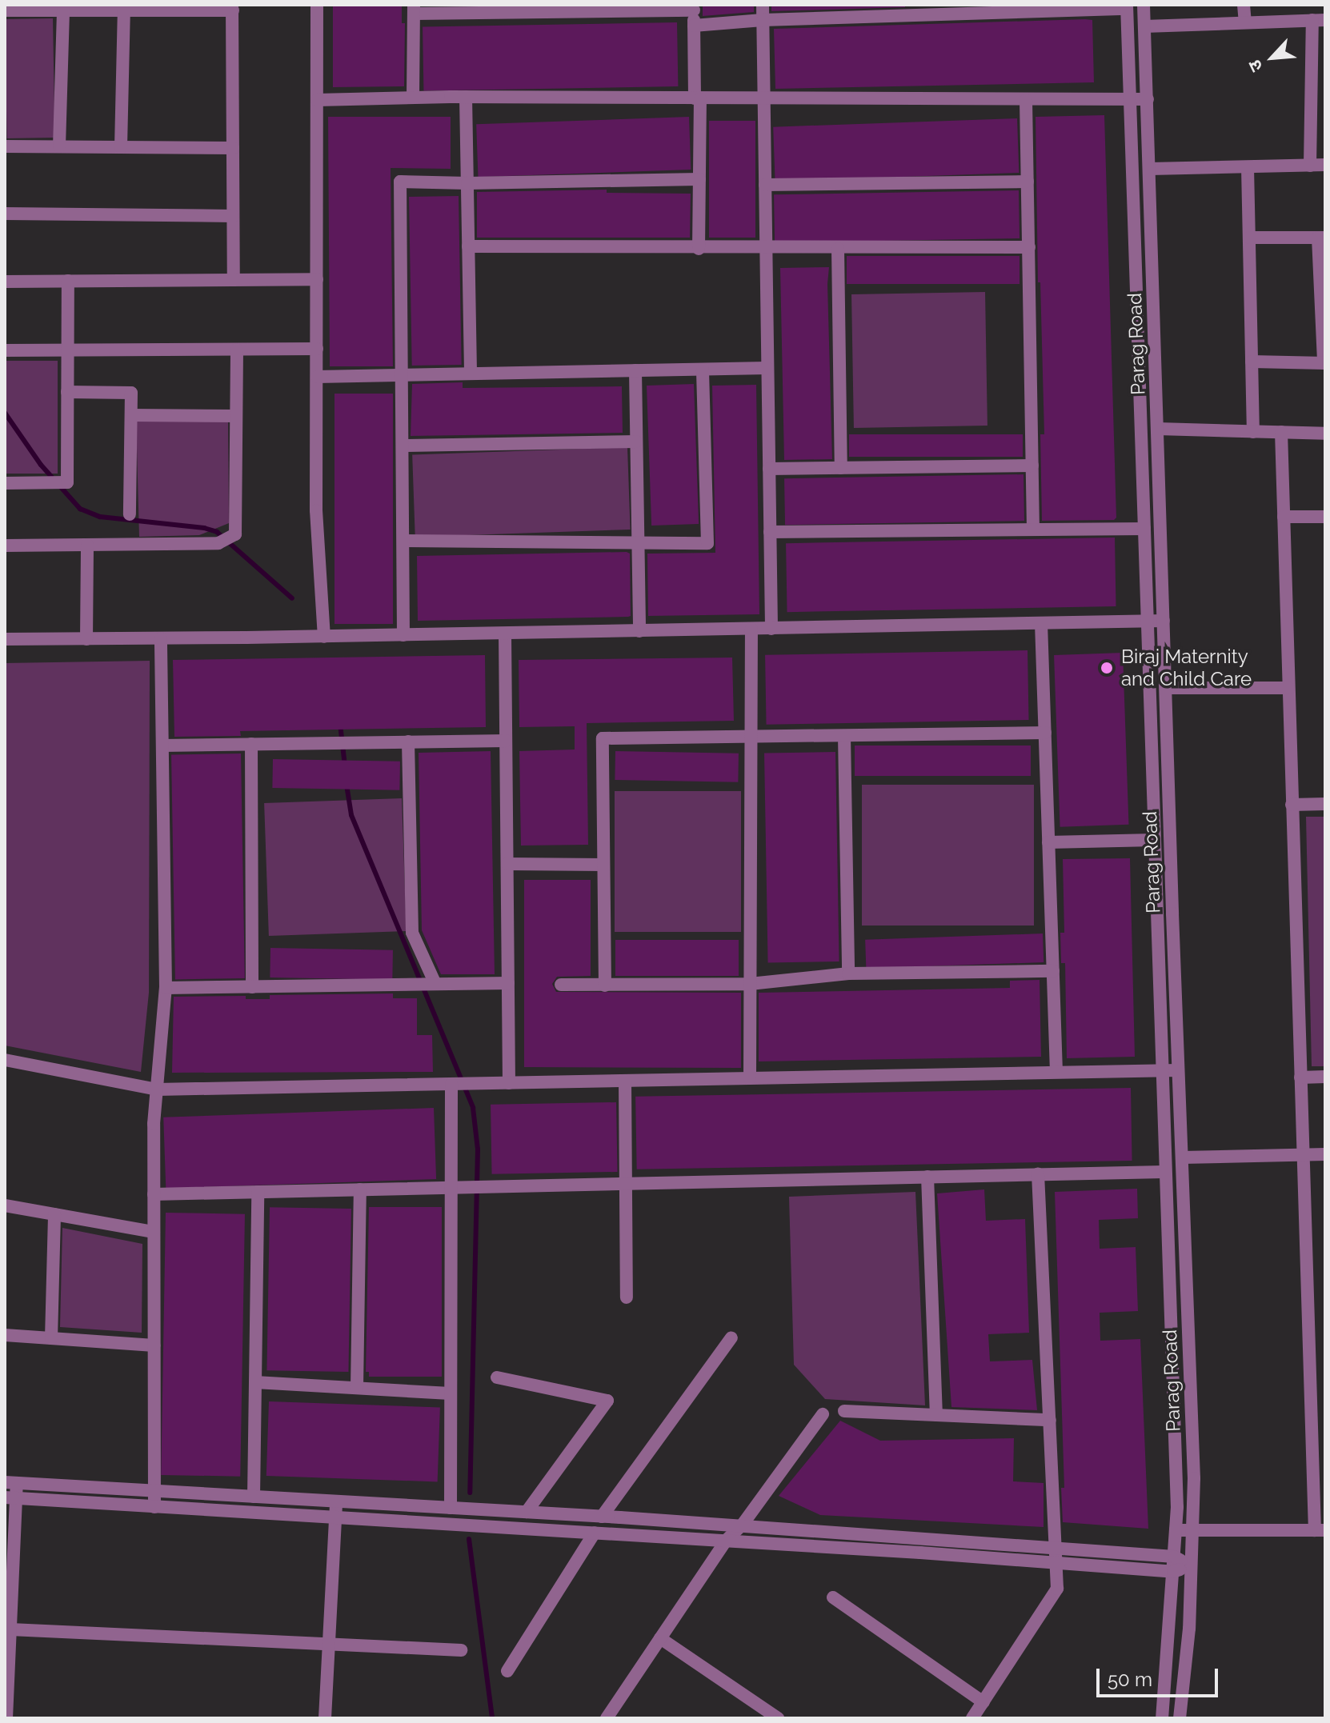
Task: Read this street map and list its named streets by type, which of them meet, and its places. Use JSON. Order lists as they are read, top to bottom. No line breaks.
{"streets":{"street":["Parag Road"]},"places":["Biraj Maternity and Child Care"],"scale_bar":"50 m","north":"bottom left"}
